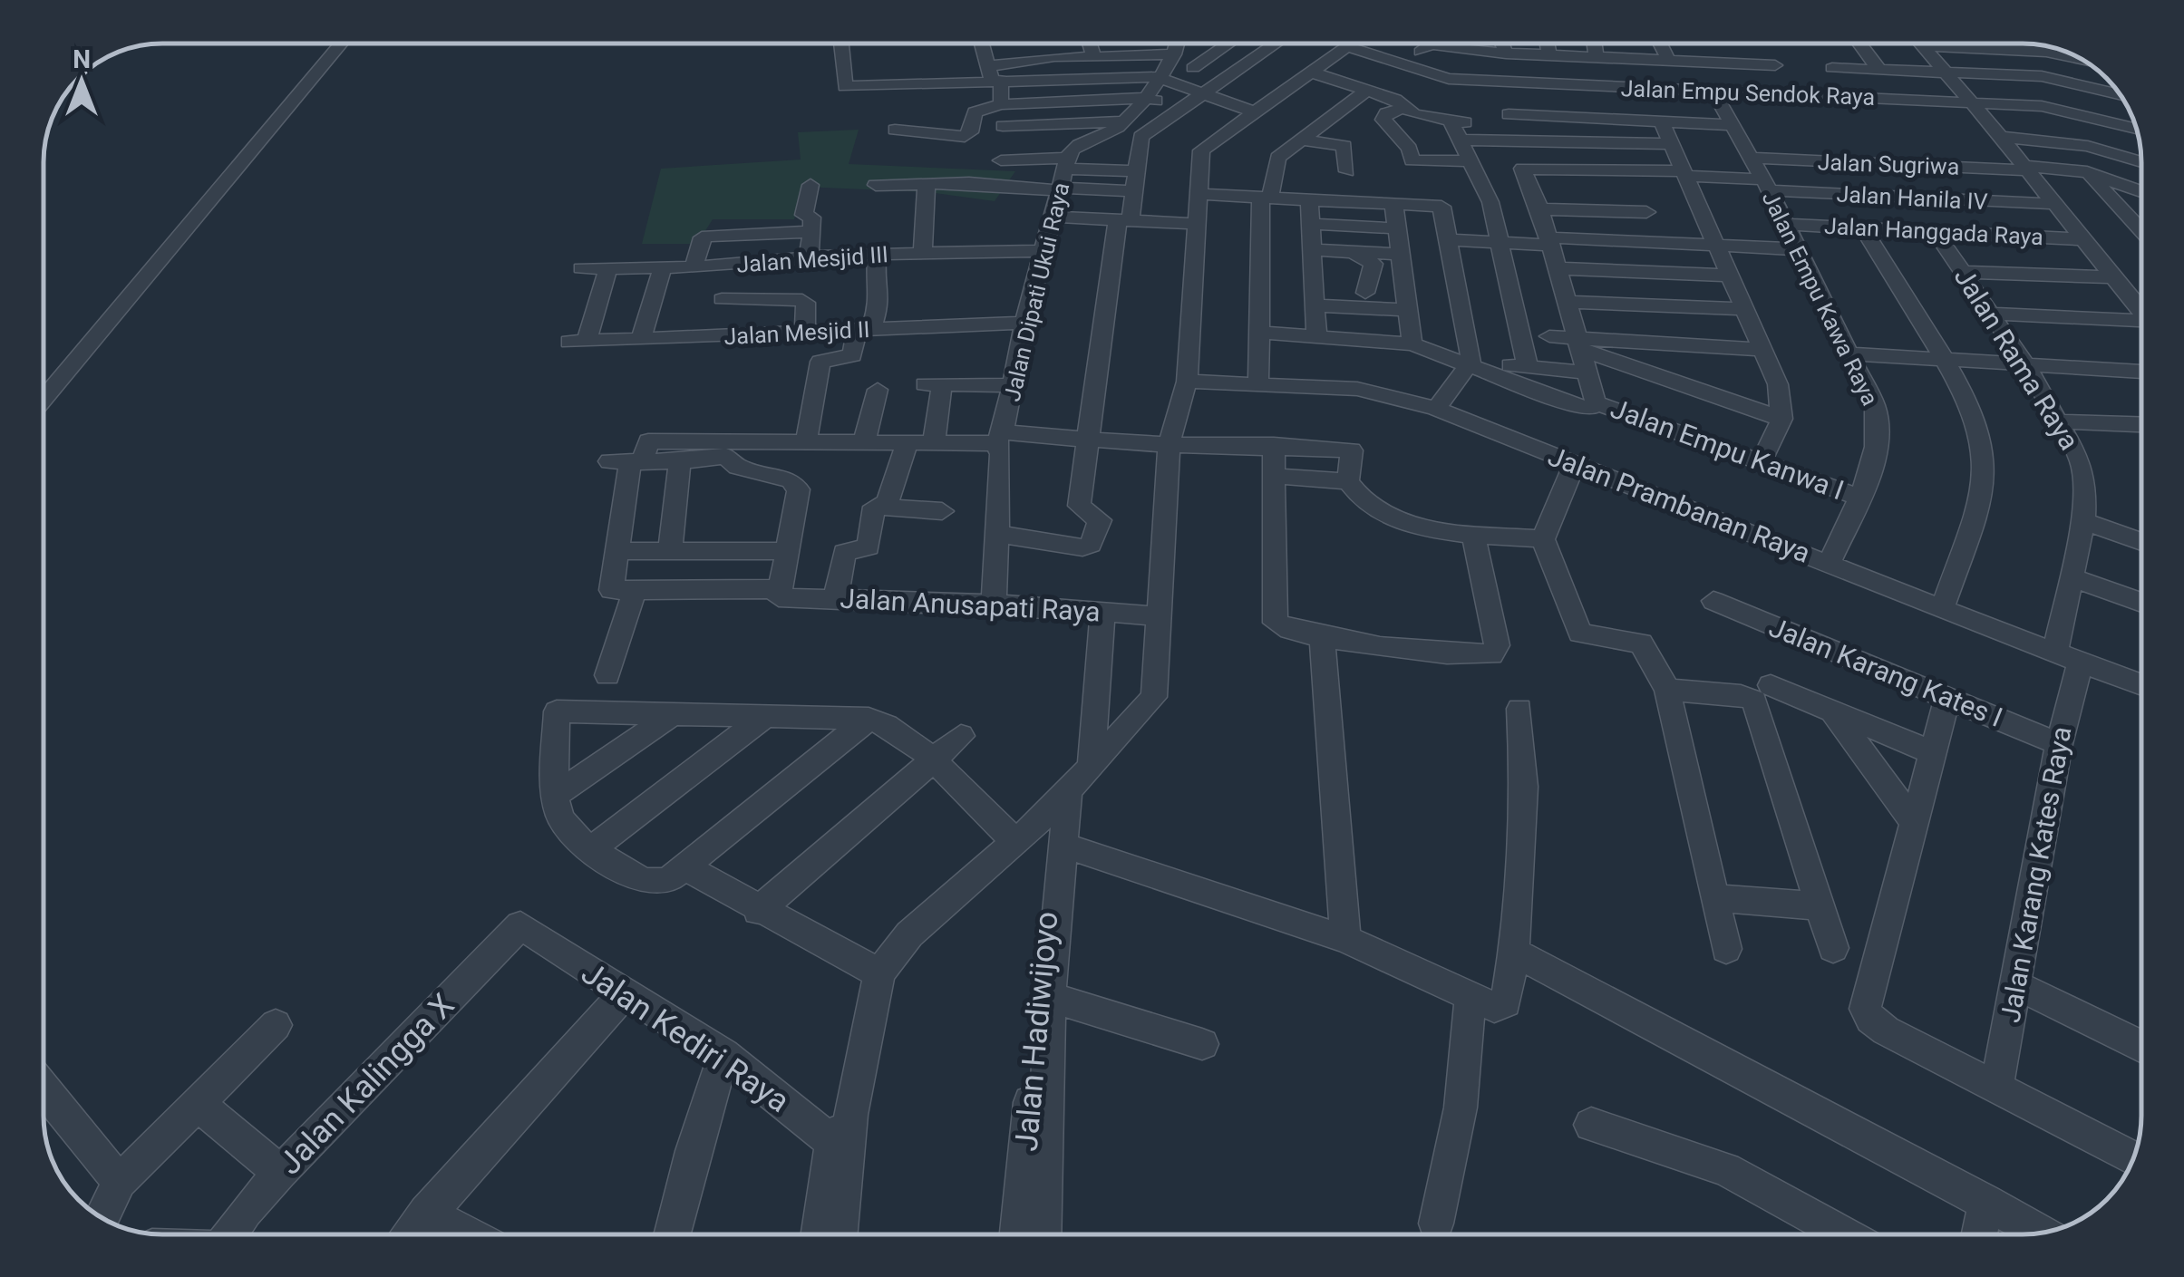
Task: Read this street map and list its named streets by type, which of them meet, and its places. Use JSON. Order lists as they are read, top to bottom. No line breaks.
{"streets":{"street":["Jalan Empu Sendok Raya","Jalan Sugriwa","Jalan Hanila IV","Jalan Hanggada Raya","Jalan Mesjid III","Jalan Dipati Ukui Raya","Jalan Empu Kawa Raya","Jalan Mesjid II","Jalan Rama Raya","Jalan Empu Kanwa I","Jalan Prambanan Raya","Jalan Anusapati Raya","Jalan Karang Kates I","Jalan Karang Kates Raya","Jalan Hadiwijoyo","Jalan Kediri Raya","Jalan Kalingga X"]},"crossings":[["Jalan Empu Sendok Raya","Jalan Empu Kawa Raya"],["Jalan Sugriwa","Jalan Empu Kawa Raya"],["Jalan Hanila IV","Jalan Empu Kawa Raya"],["Jalan Hanggada Raya","Jalan Empu Kawa Raya"],["Jalan Hanggada Raya","Jalan Rama Raya"],["Jalan Mesjid III","Jalan Dipati Ukui Raya"],["Jalan Mesjid III","Jalan Mesjid II"],["Jalan Dipati Ukui Raya","Jalan Mesjid II"],["Jalan Dipati Ukui Raya","Jalan Anusapati Raya"],["Jalan Empu Kawa Raya","Jalan Empu Kanwa I"],["Jalan Empu Kawa Raya","Jalan Prambanan Raya"],["Jalan Rama Raya","Jalan Prambanan Raya"],["Jalan Rama Raya","Jalan Karang Kates Raya"],["Jalan Prambanan Raya","Jalan Karang Kates Raya"],["Jalan Karang Kates I","Jalan Karang Kates Raya"],["Jalan Kediri Raya","Jalan Kalingga X"]],"north":"top"}
